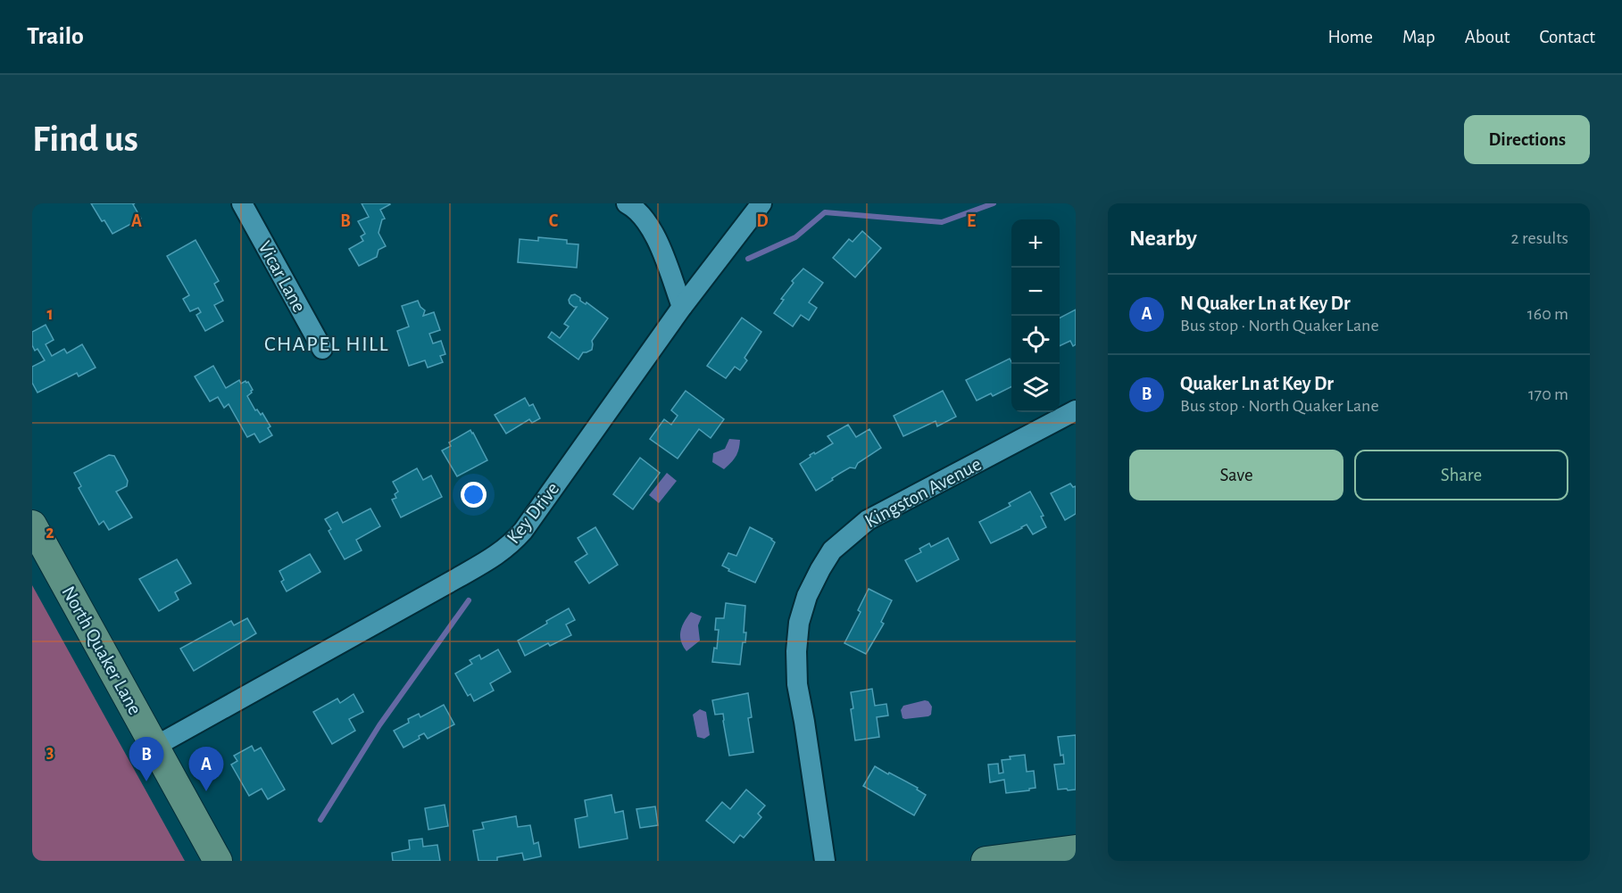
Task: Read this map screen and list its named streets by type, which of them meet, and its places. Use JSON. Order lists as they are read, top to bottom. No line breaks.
{"streets":{"main road":["North Quaker Lane"],"street":["Vicar Lane","Kingston Avenue","Key Drive"]},"crossings":[["Key Drive","North Quaker Lane"]],"districts":["CHAPEL HILL"],"page":{"header":"Trailo","nav":["Home","Map","About","Contact"],"buttons":["Directions",["Save","Share"]],"title":"Find us","heading":["Nearby","2 results"],"map_buttons":["+","−"],"list":[{"mark":"A","name":"N Quaker Ln at Key Dr","note":"Bus stop · North Quaker Lane","value":"160 m"},{"mark":"B","name":"Quaker Ln at Key Dr","note":"Bus stop · North Quaker Lane","value":"170 m"}],"pins":["B","A"]},"grid":{"columns":["A","B","C","D","E"],"rows":["1","2","3"]}}
